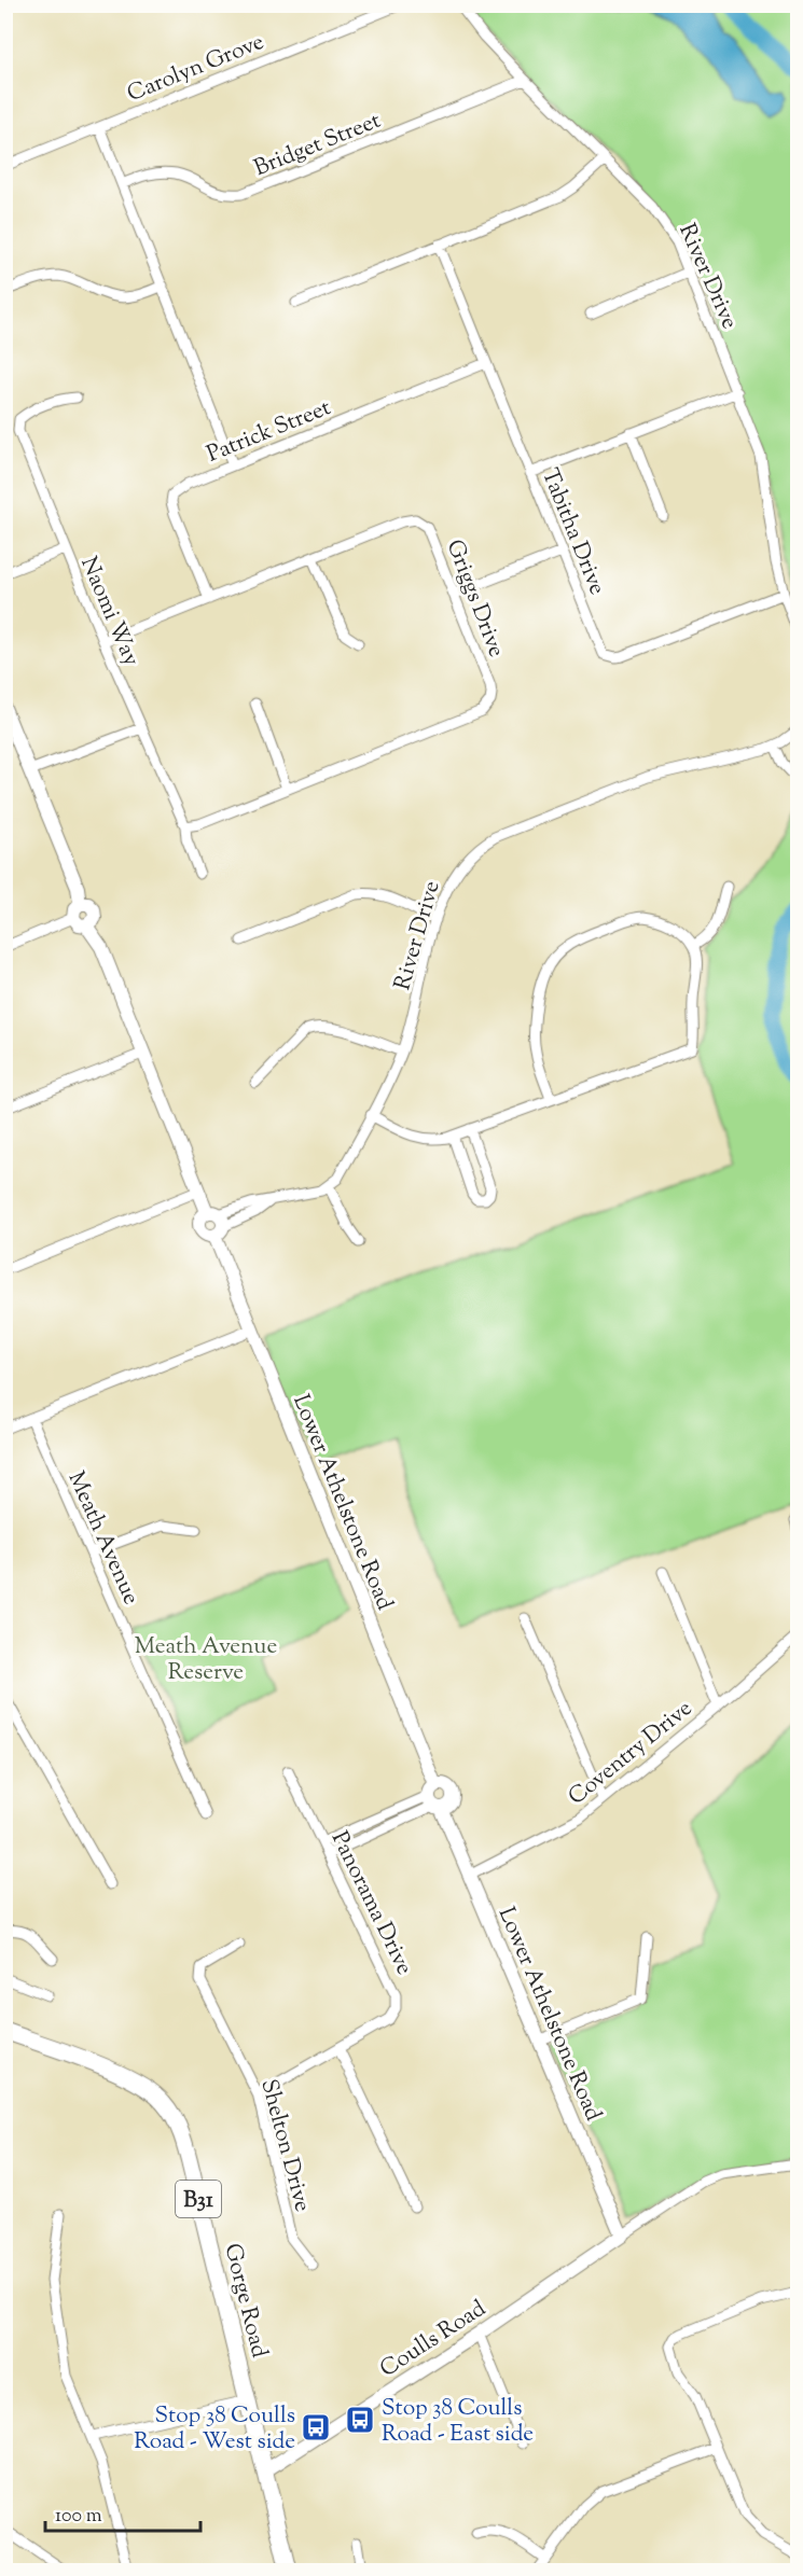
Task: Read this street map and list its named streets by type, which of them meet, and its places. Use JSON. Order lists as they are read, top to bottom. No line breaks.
{"streets":{"main road":["B31","Gorge Road"],"street":["Carolyn Grove","Bridget Street","River Drive","Patrick Street","Tabitha Drive","Griggs Drive","Naomi Way","Lower Athelstone Road","Meath Avenue","Coventry Drive","Panorama Drive","Shelton Drive","Coulls Road"]},"crossings":[["Bridget Street","River Drive"],["River Drive","Tabitha Drive"],["Patrick Street","Tabitha Drive"],["Patrick Street","Griggs Drive"],["Griggs Drive","Naomi Way"],["Lower Athelstone Road","Coventry Drive"],["Lower Athelstone Road","Coulls Road"],["Panorama Drive","Shelton Drive"],["Gorge Road","Coulls Road"]],"parks":["Meath Avenue Reserve"],"places":{"bus stop":["Stop 38 Coulls Road - East side","Stop 38 Coulls Road - West side"]},"scale_bar":"100 m"}
